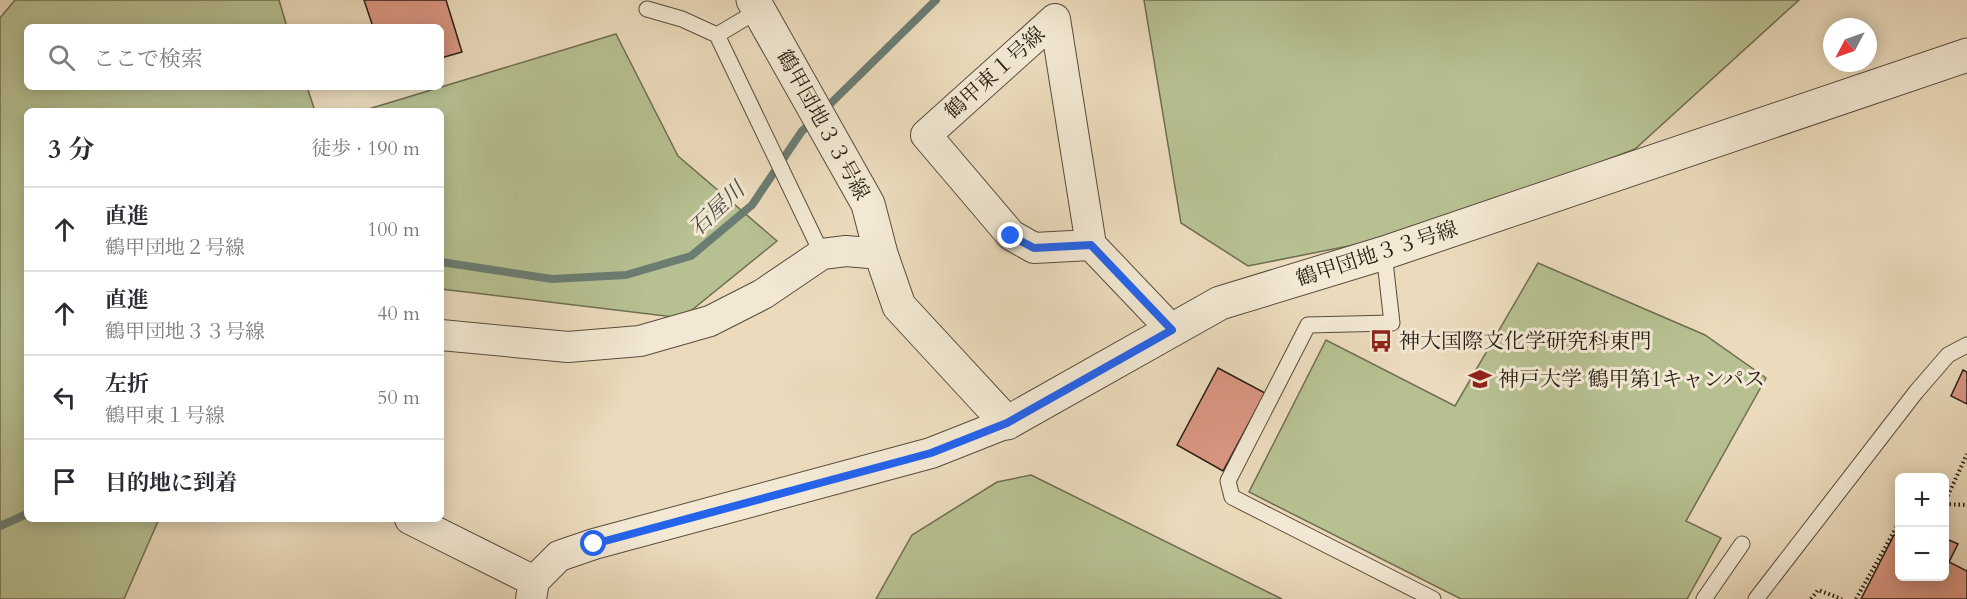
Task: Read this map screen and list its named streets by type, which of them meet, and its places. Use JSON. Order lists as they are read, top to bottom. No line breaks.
{"streets":{"street":["鶴甲東１号線","鶴甲団地３３号線"]},"water":["石屋川"],"places":{"bus stop":["神大国際文化学研究科東門"],"school or university":["神戸大学 鶴甲第1キャンパス"]},"north":"bottom left","page":{"search":"ここで検索","heading":["3 分","徒歩 · 190 m"],"list":[["直進","鶴甲団地２号線","100 m"],["直進","鶴甲団地３３号線","40 m"],["左折","鶴甲東１号線","50 m"],"目的地に到着"],"map_buttons":["+","−"]}}
